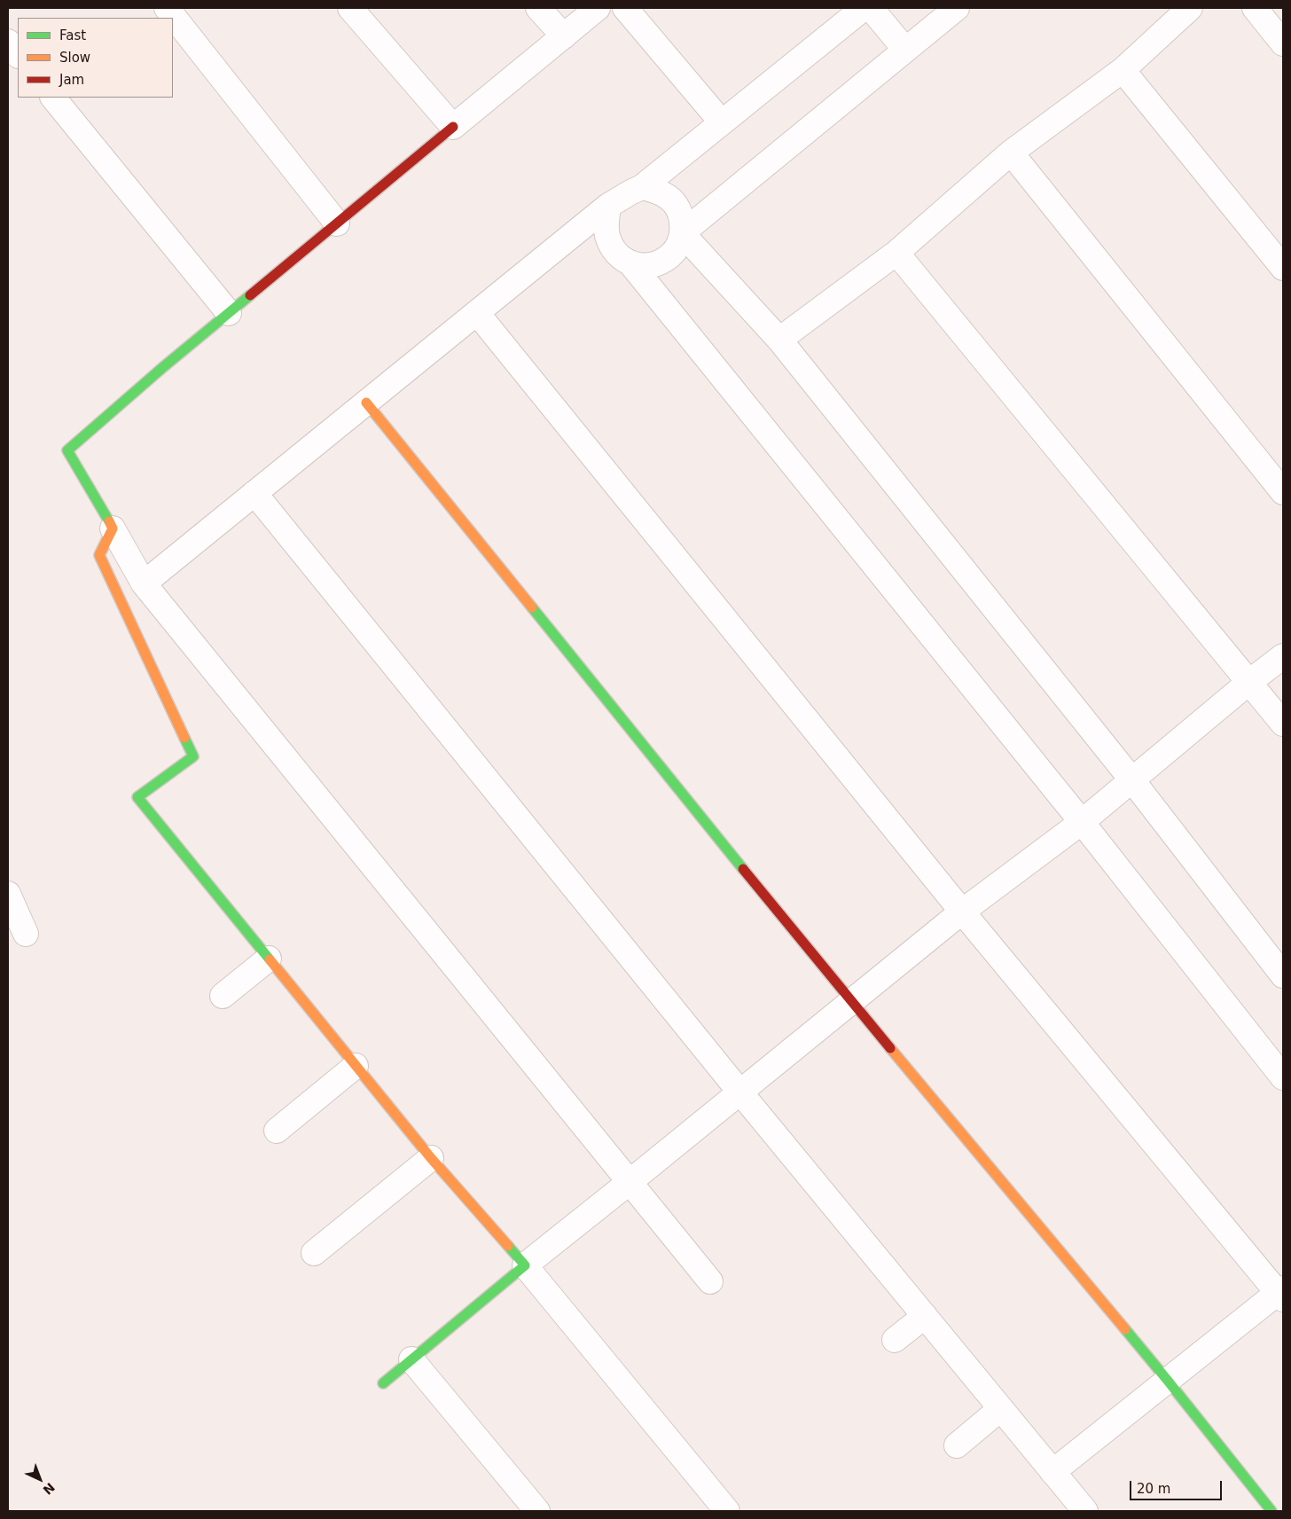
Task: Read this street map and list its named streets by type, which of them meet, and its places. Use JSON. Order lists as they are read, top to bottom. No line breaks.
{"legend":["Fast","Slow","Jam"],"scale_bar":"20 m","north":"bottom right"}
